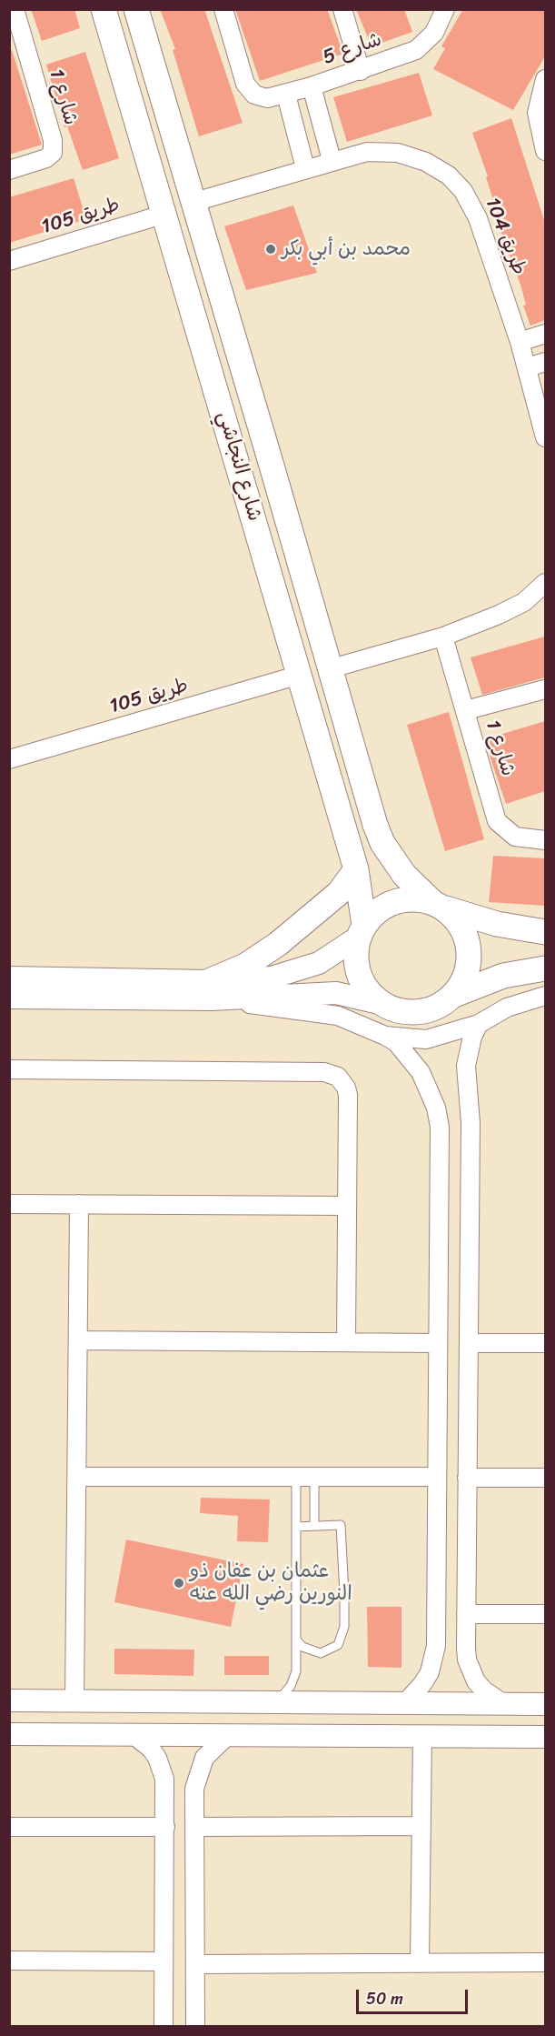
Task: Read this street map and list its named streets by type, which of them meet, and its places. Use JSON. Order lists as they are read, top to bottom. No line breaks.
{"streets":{"main road":["شارع النجاشي"],"street":["شارع 5","شارع 1","طريق 105","طريق 104"]},"crossings":[["طريق 105","شارع النجاشي"],["طريق 104","شارع النجاشي"]],"places":["محمد بن أبي بكر","عثمان بن عفان ذو النورين رضي الله عنه"],"scale_bar":"50 m"}
